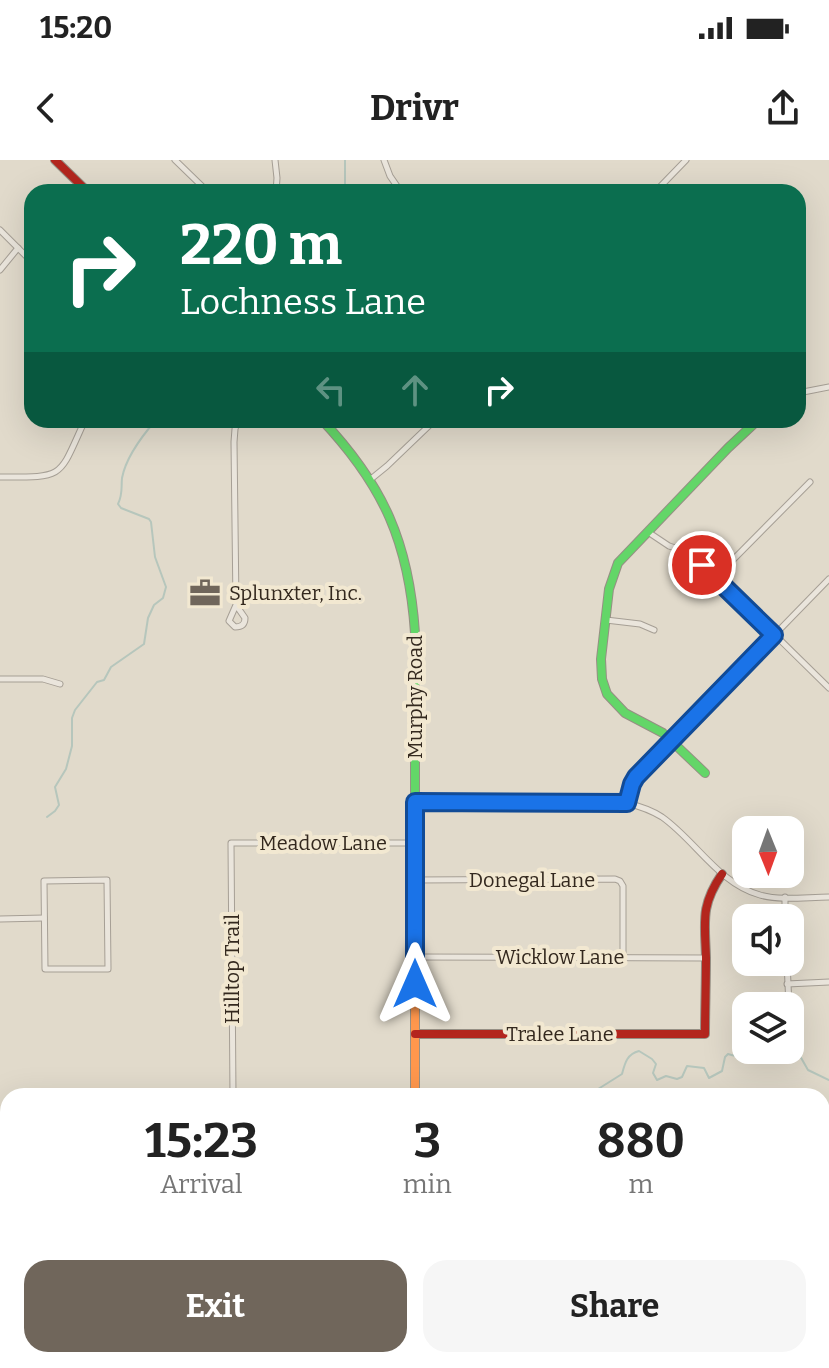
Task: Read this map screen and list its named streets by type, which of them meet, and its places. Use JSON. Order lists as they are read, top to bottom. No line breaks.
{"streets":{"street":["Murphy Road","Meadow Lane","Donegal Lane","Wicklow Lane","Hilltop Trail","Tralee Lane"]},"crossings":[["Murphy Road","Meadow Lane"],["Murphy Road","Donegal Lane"],["Murphy Road","Wicklow Lane"],["Murphy Road","Tralee Lane"],["Meadow Lane","Hilltop Trail"],["Donegal Lane","Wicklow Lane"],["Wicklow Lane","Tralee Lane"]],"places":{"office":["Splunxter, Inc."]},"north":"bottom","page":{"status":"15:20","header":"Drivr","turn":["220 m","Lochness Lane"],"eta":["15:23","Arrival","3","min","880","m"],"buttons":["Exit","Share"]}}
